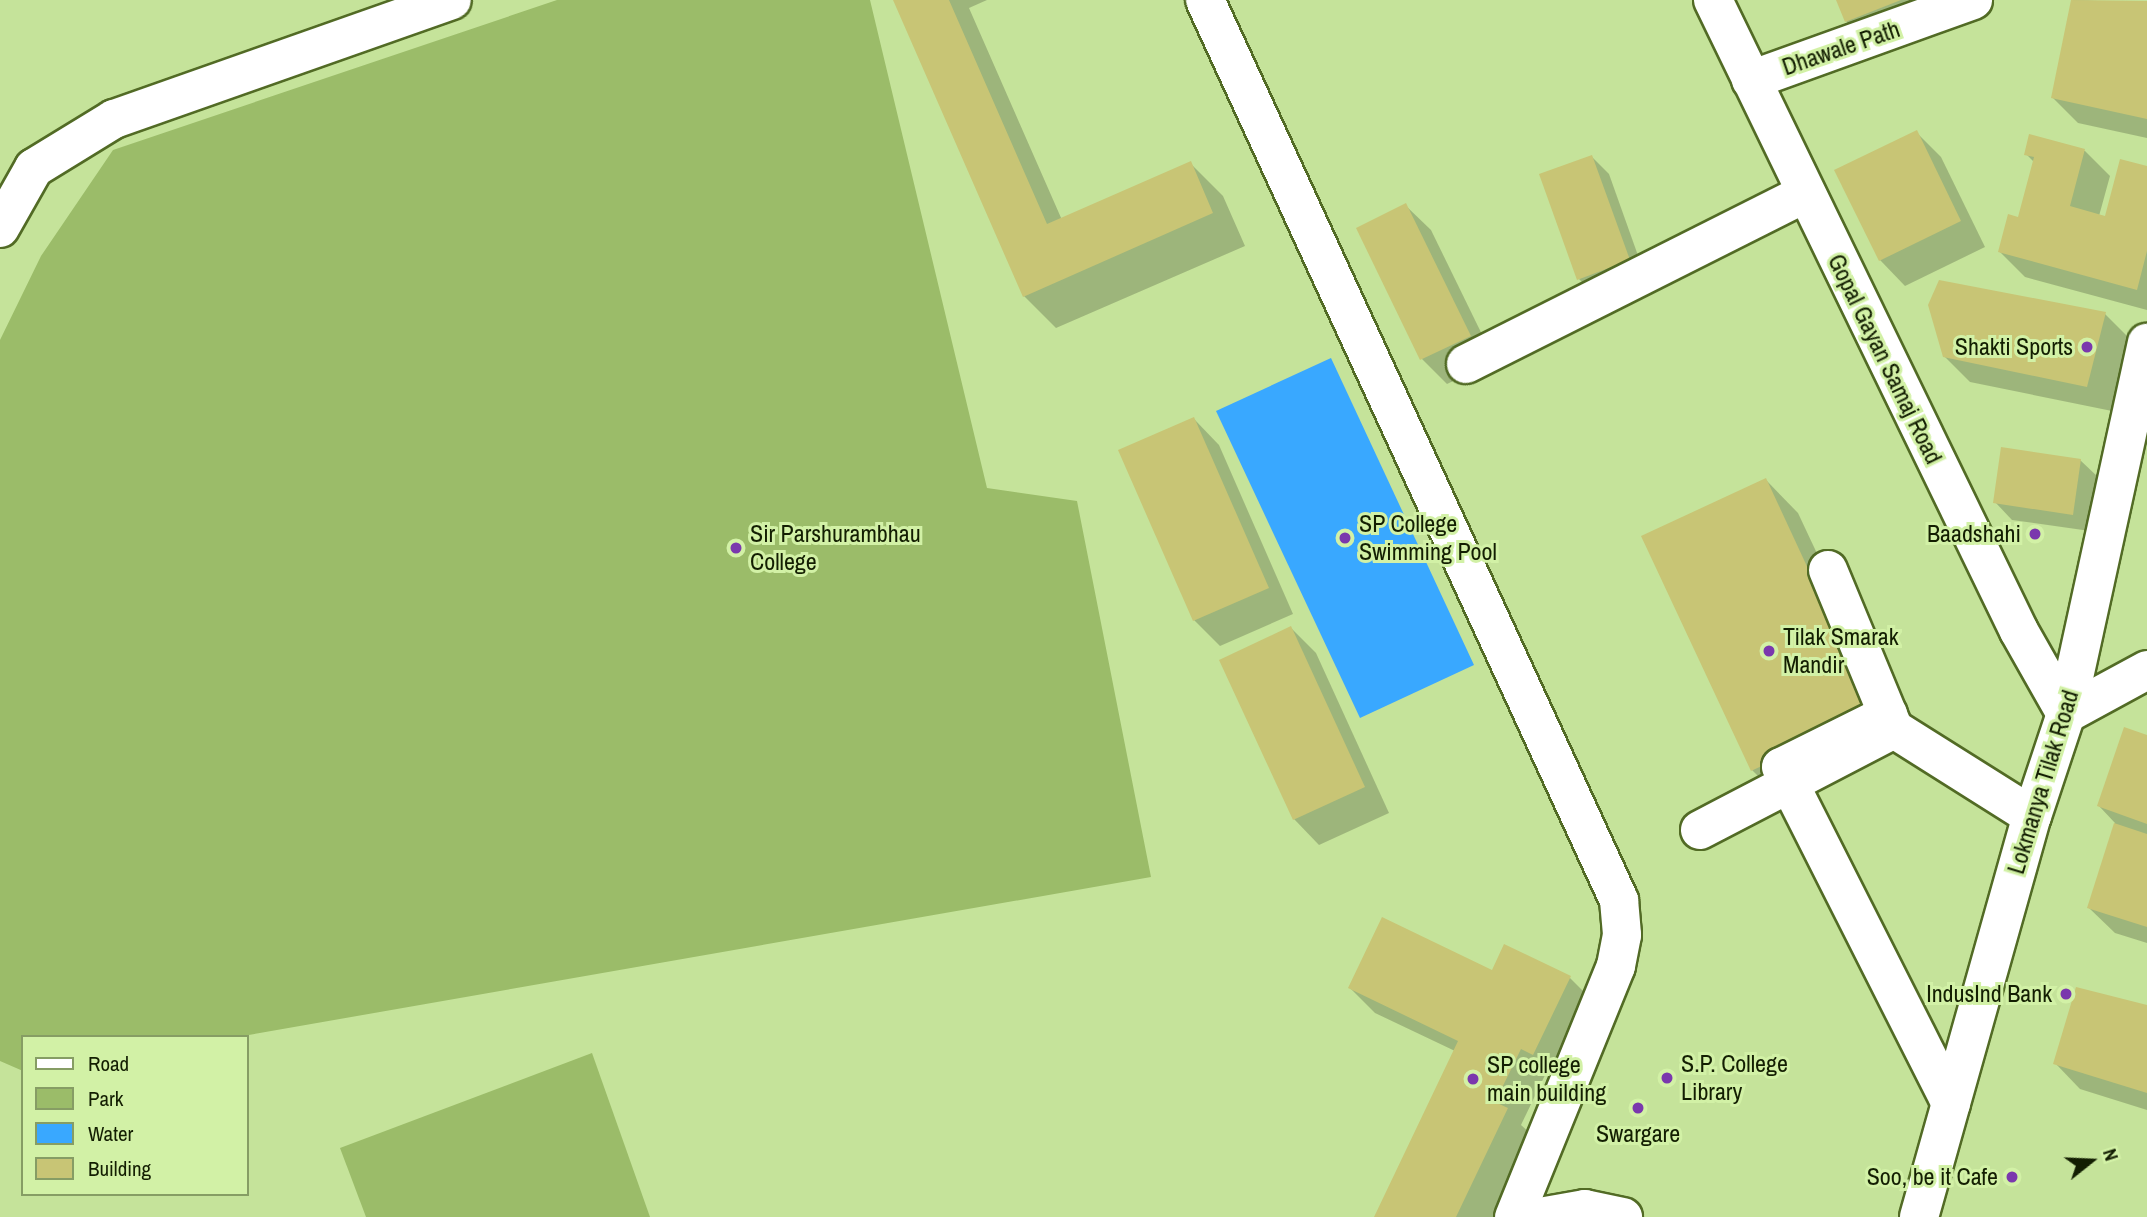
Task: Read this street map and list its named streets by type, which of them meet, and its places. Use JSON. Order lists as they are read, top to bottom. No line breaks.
{"streets":{"street":["Dhawale Path","Gopal Gayan Samaj Road","Lokmanya Tilak Road"]},"crossings":[["Dhawale Path","Gopal Gayan Samaj Road"],["Gopal Gayan Samaj Road","Lokmanya Tilak Road"]],"places":["Shakti Sports","Baadshahi","SP College Swimming Pool","Sir Parshurambhau College","Tilak Smarak Mandir","IndusInd Bank","S.P. College Library","SP college main building","Swargare","Soo, be it Cafe"],"legend":["Road","Park","Water","Building"],"north":"right"}
